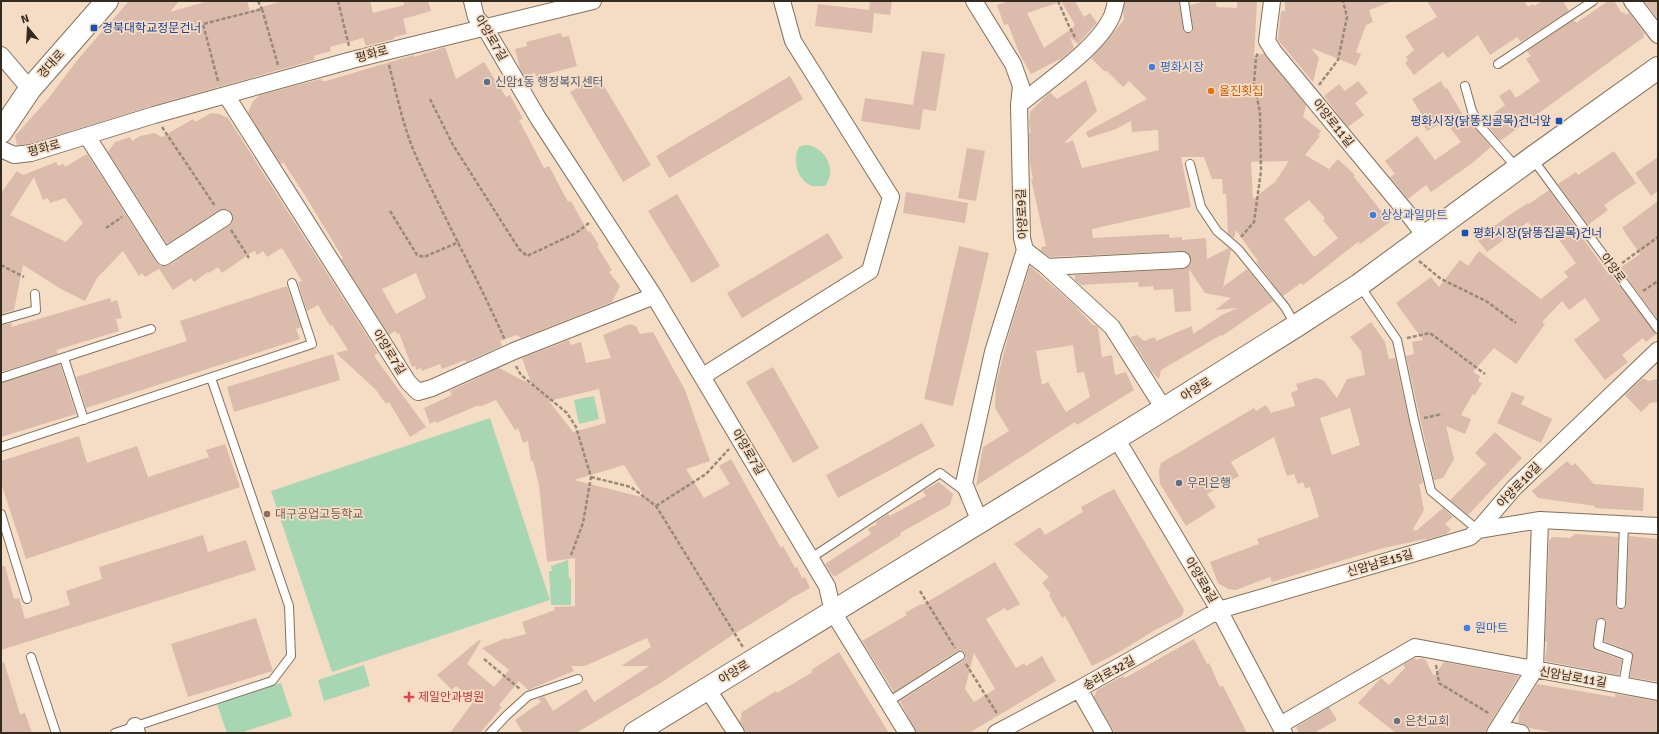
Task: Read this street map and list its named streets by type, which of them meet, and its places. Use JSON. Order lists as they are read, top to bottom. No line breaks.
{"streets":{"main road":["경대로","아양로"],"street":["아양로7길","평화로","아양로11길","아양로9길","아양로10길","신암남로15길","아양로8길","송라로32길","신암남로11길"]},"crossings":[["아양로7길","평화로"],["아양로7길","아양로"],["아양로11길","아양로"],["아양로9길","아양로"],["아양로","아양로8길"],["아양로10길","신암남로15길"],["신암남로15길","아양로8길"],["신암남로15길","송라로32길"],["아양로8길","송라로32길"],["아양로8길","신암남로11길"]],"places":{"transit":["경북대학교정문건너","평화시장(닭똥집골목)건너앞","평화시장(닭똥집골목)건너"],"other":["평화시장","신암1동 행정복지센터","울진횟집","상상과일마트","우리은행","대구공업고등학교","원마트","은천교회"],"health":["제일안과병원"]},"north":"top"}
